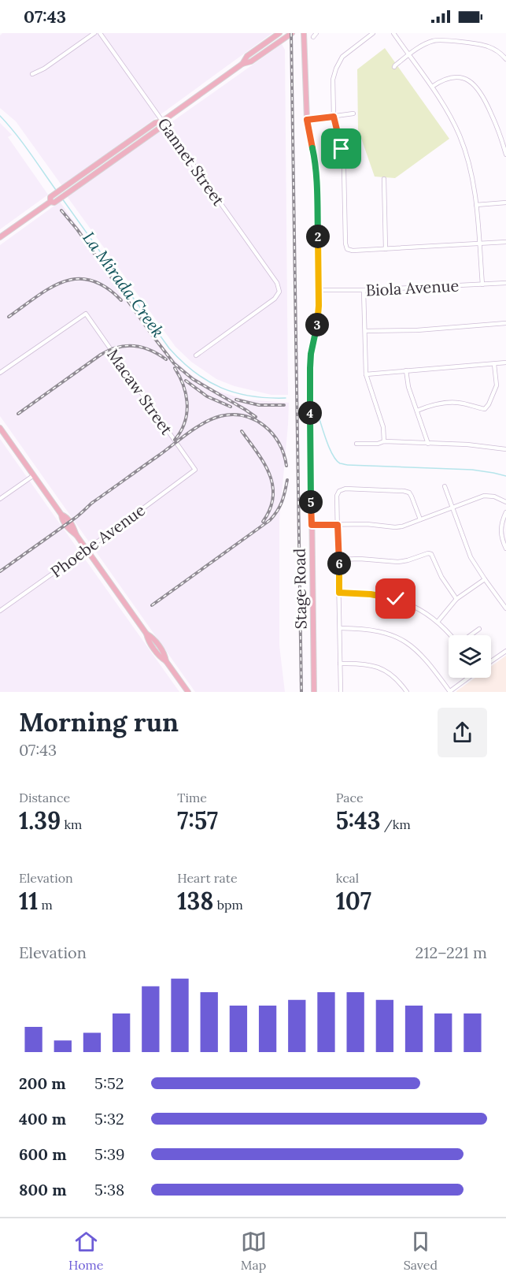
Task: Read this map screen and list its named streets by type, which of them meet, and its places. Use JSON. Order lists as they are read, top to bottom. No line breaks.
{"streets":{"main road":["Stage Road"],"street":["Gannet Street","Biola Avenue","Macaw Street","Phoebe Avenue"]},"crossings":[["Biola Avenue","Stage Road"],["Macaw Street","Phoebe Avenue"]],"water":["La Mirada Creek"],"page":{"status":"07:43","pins":["2","3","4","5","6"],"heading":["Morning run","07:43"],"stats":[["Distance","1.39 km"],["Time","7:57"],["Pace","5:43 /km"],["Elevation","11 m"],["Heart rate","138 bpm"],["kcal","107"]],"chart":["Elevation","212–221 m"],"list":[{"name":"200 m","note":"5:52"},{"name":"400 m","note":"5:32"},{"name":"600 m","note":"5:39"},{"name":"800 m","note":"5:38"}],"tabs":["Home","Map","Saved"]}}
